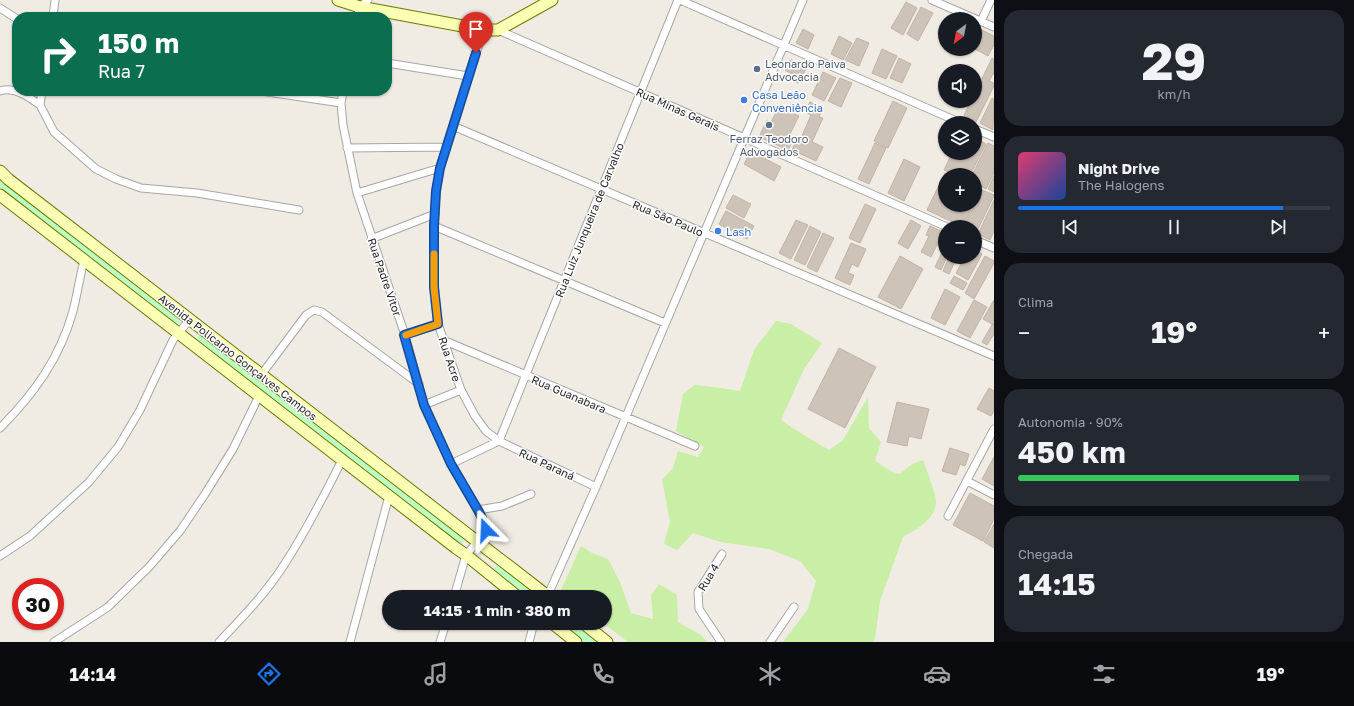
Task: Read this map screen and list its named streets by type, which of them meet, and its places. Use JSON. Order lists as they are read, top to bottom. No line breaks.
{"streets":{"street":["Rua Minas Gerais","Rua São Paulo","Rua Luiz Junqueira de Carvalho","Rua Padre Vitor","Avenida Policarpo Gonçalves Campos","Rua Acre","Rua Guanabara","Rua Paraná","Rua 4"]},"crossings":[["Rua Minas Gerais","Rua Luiz Junqueira de Carvalho"],["Rua São Paulo","Rua Luiz Junqueira de Carvalho"],["Rua São Paulo","Rua Acre"],["Rua Luiz Junqueira de Carvalho","Rua Acre"],["Rua Luiz Junqueira de Carvalho","Rua Guanabara"],["Rua Luiz Junqueira de Carvalho","Rua Paraná"],["Rua Padre Vitor","Avenida Policarpo Gonçalves Campos"],["Rua Acre","Rua Guanabara"],["Rua Acre","Rua Paraná"]],"places":["Leonardo Paiva Advocacia","Casa Leão Conveniência","Ferraz Teodoro Advogados","Lash"],"north":"bottom left","page":{"tile":[["29","km/h"],"Clima",["Autonomia · 90%","450 km"],["Chegada","14:15"]],"map_buttons":["+","−"],"turn":["150 m","Rua 7"],"song":["Night Drive","The Halogens"],"heat":["−","19°","+"],"limit":"30","trip":"14:15 · 1 min · 380 m","tabs":["14:14","19°"]}}
